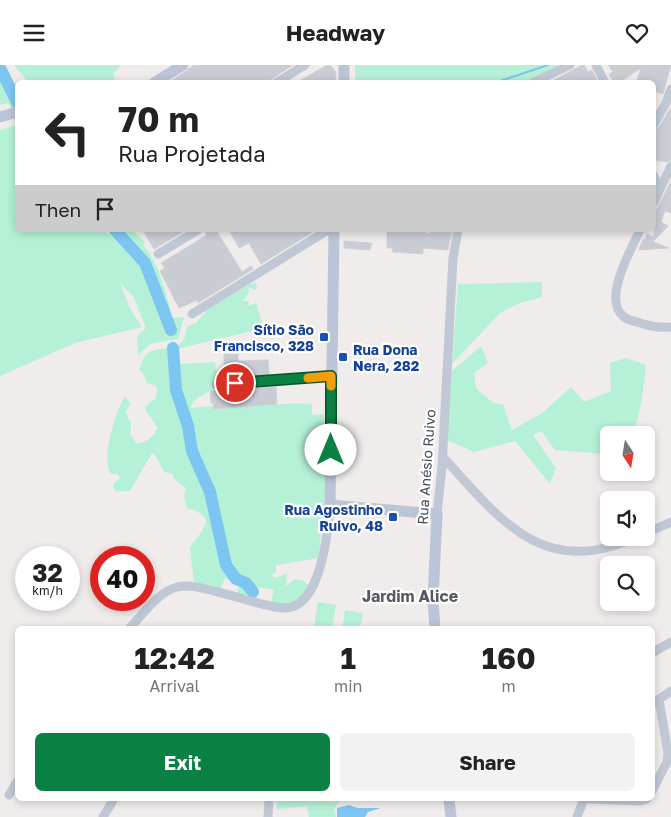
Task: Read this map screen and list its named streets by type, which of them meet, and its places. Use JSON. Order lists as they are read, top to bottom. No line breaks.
{"streets":{"street":["Rua Anésio Ruivo"]},"districts":["Jardim Alice"],"places":{"transit":["Sítio São Francisco, 328","Rua Dona Nera, 282","Rua Agostinho Ruivo, 48"]},"north":"bottom","page":{"header":"Headway","turn":["70 m","Rua Projetada"],"then":"Then","speed":"32 km/h","limit":"40","eta":["12:42","Arrival","1","min","160","m"],"buttons":["Exit","Share"]}}
